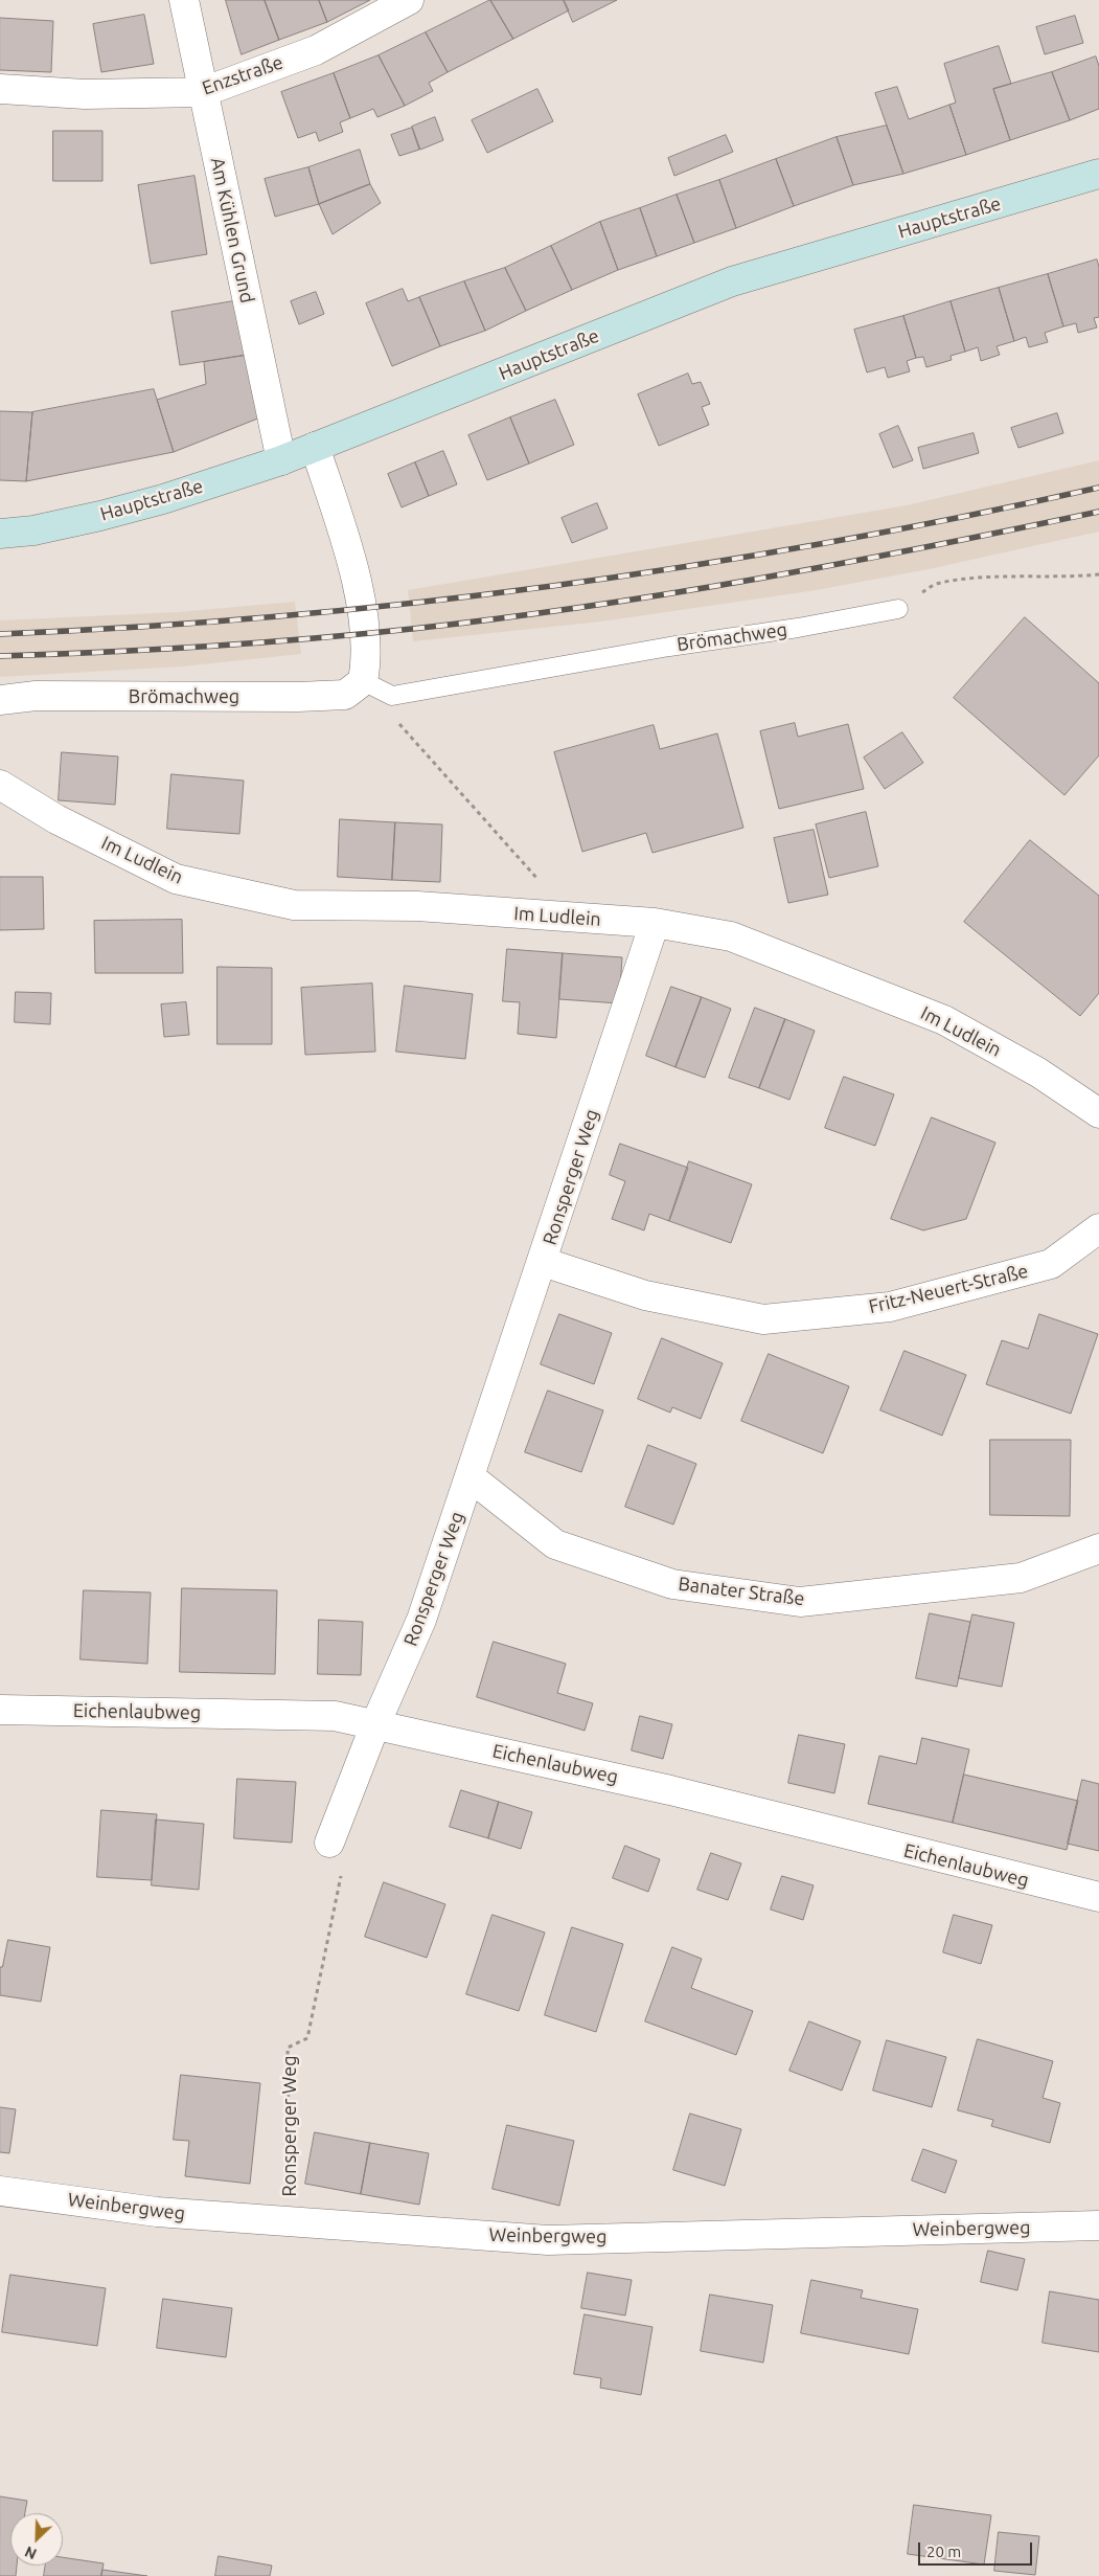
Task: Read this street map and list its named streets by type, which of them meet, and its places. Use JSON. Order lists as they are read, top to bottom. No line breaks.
{"streets":{"street":["Enzstraße","Hauptstraße","Am Kühlen Grund","Brömachweg","Im Ludlein","Ronsperger Weg","Fritz-Neuert-Straße","Banater Straße","Eichenlaubweg","Weinbergweg"]},"crossings":[["Enzstraße","Am Kühlen Grund"],["Hauptstraße","Am Kühlen Grund"],["Im Ludlein","Ronsperger Weg"],["Ronsperger Weg","Fritz-Neuert-Straße"],["Ronsperger Weg","Banater Straße"],["Ronsperger Weg","Eichenlaubweg"],["Ronsperger Weg","Weinbergweg"]],"scale_bar":"20 m","north":"bottom left"}
